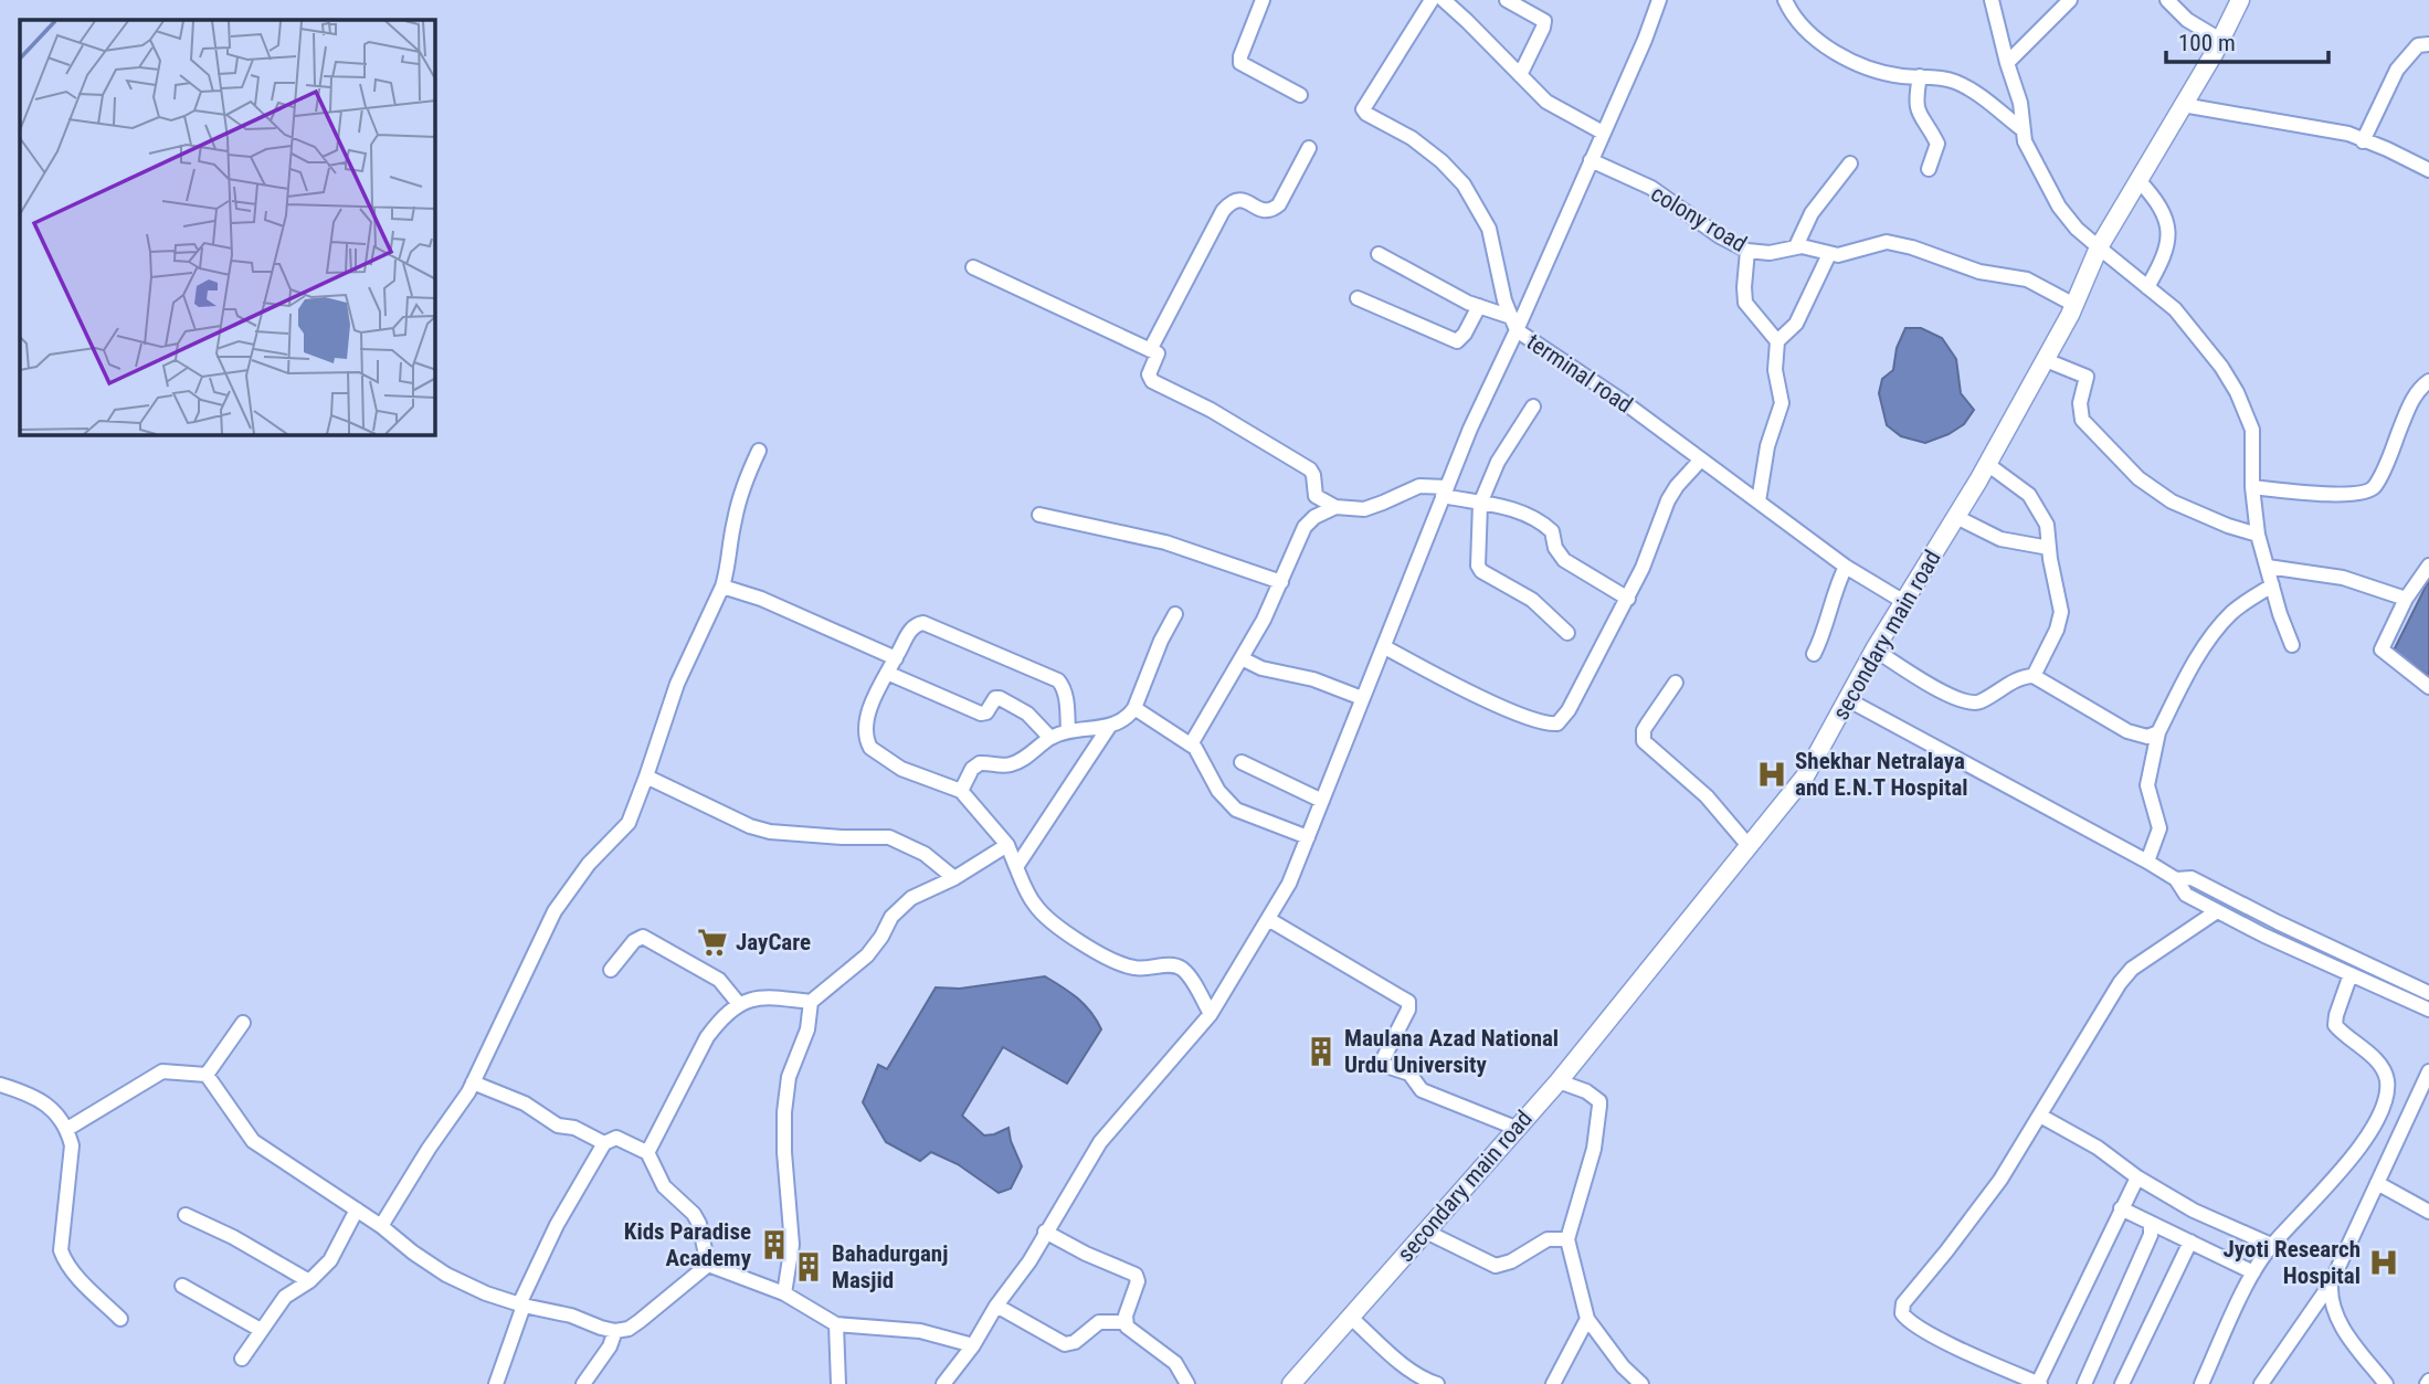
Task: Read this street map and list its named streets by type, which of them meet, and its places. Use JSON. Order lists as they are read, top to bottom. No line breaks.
{"streets":{"main road":["secondary main road"],"street":["colony road","terminal road"]},"crossings":[["colony road","secondary main road"],["terminal road","secondary main road"]],"places":{"hospital":["Shekhar Netralaya and E.N.T Hospital","Jyoti Research Hospital"],"supermarket":["JayCare"],"building":["Maulana Azad National Urdu University","Kids Paradise Academy","Bahadurganj Masjid"]},"scale_bar":"100 m"}
